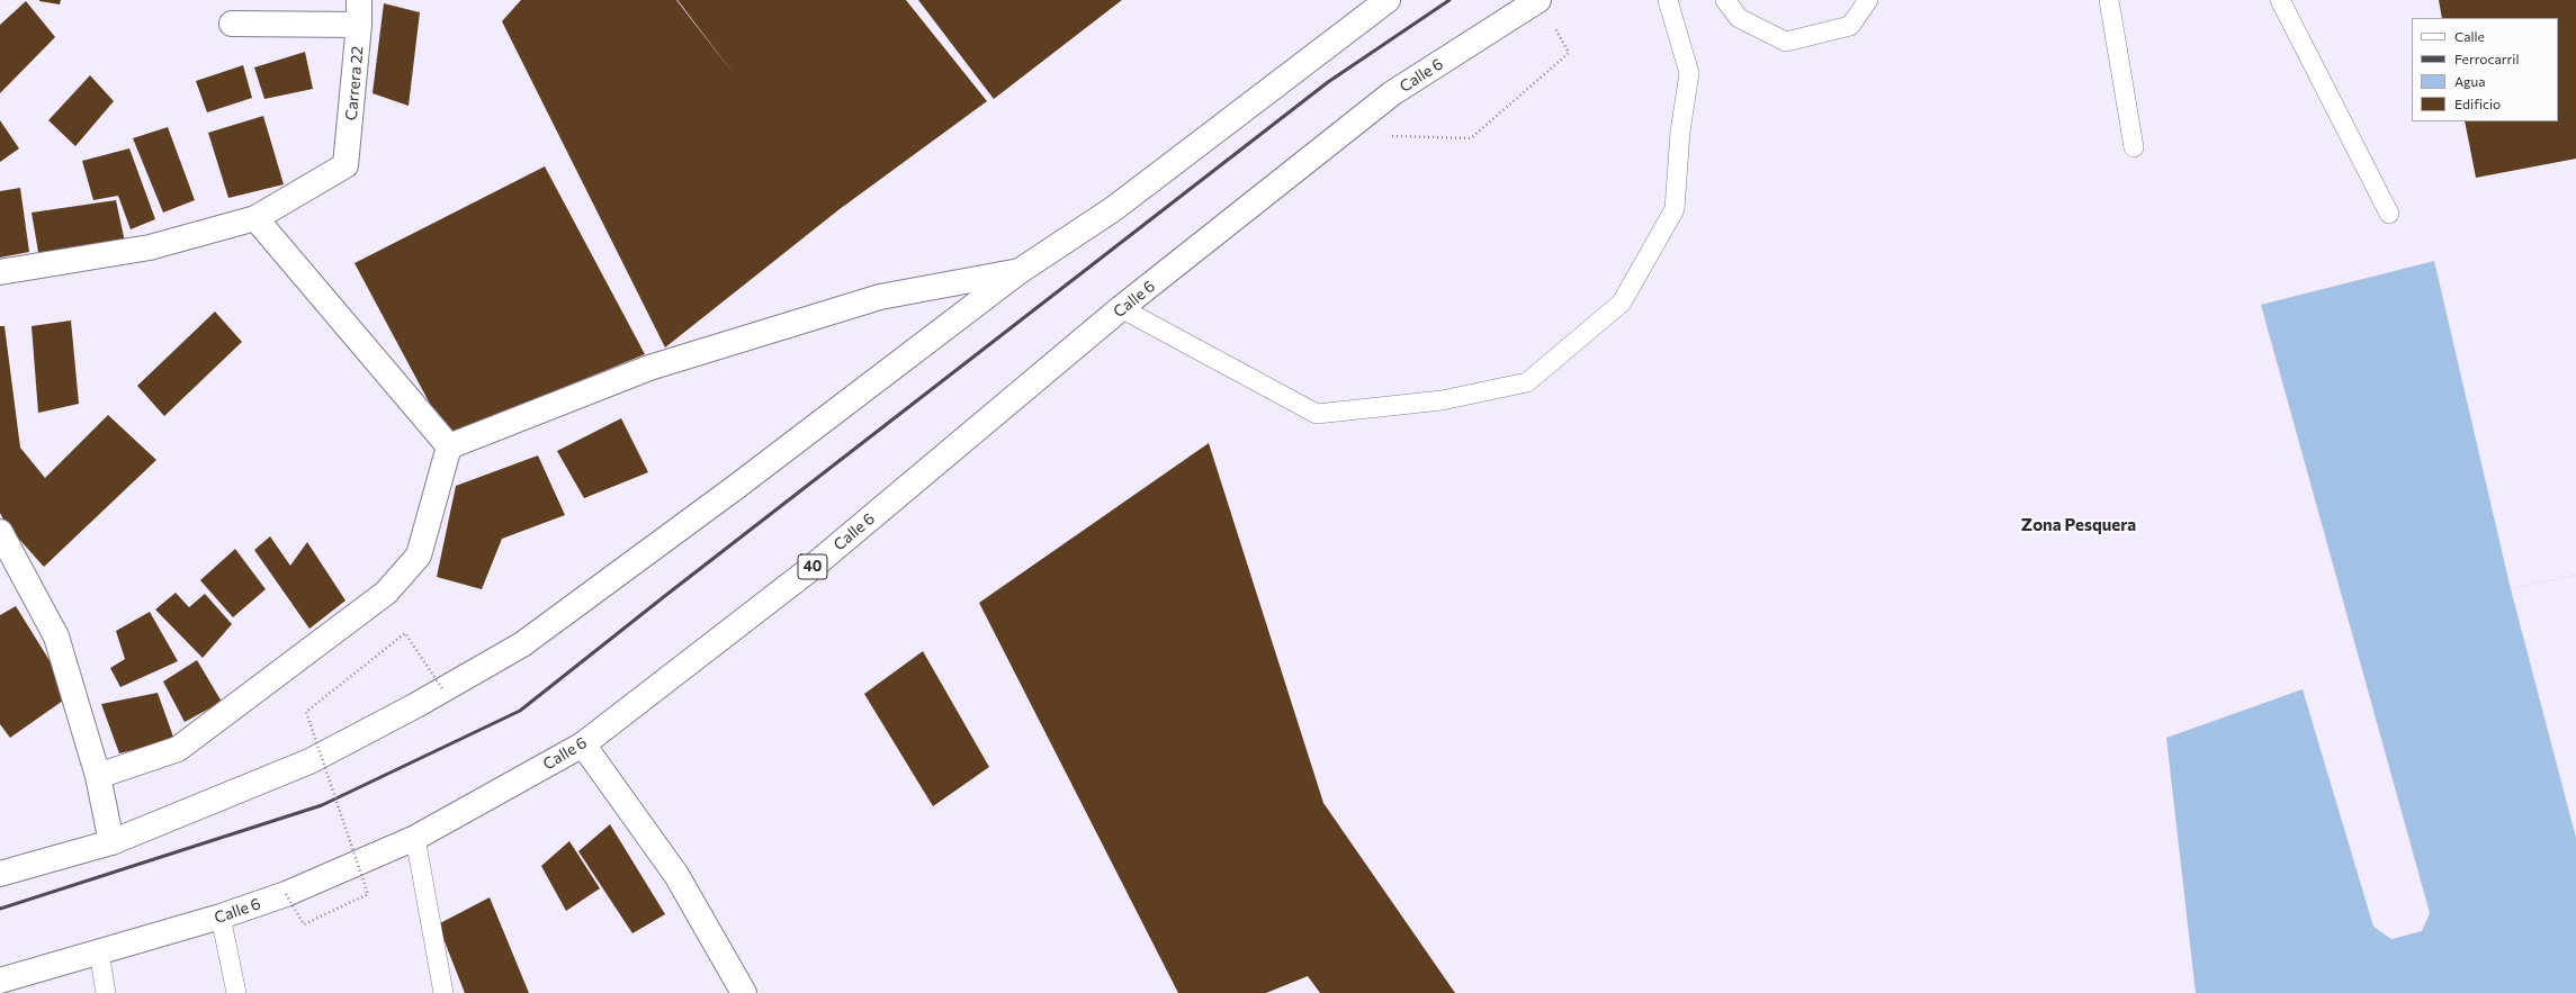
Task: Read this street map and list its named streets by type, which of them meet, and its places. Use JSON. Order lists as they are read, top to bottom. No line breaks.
{"streets":{"main road":["Calle 6","Carrera 22","40"]},"districts":["Zona Pesquera"],"legend":["Calle","Ferrocarril","Agua","Edificio"]}
